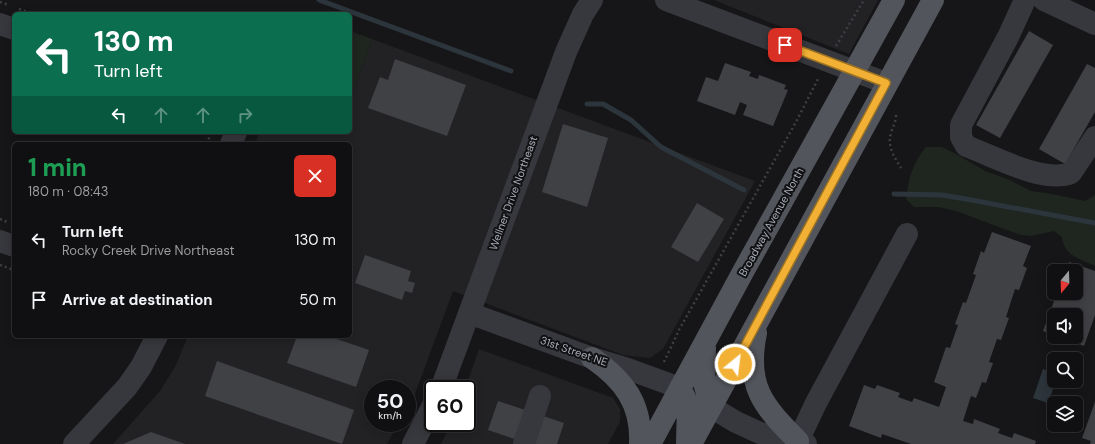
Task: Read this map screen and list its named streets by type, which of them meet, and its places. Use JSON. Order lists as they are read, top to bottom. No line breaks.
{"streets":{"main road":["Broadway Avenue North"],"street":["Wellner Drive Northeast","31st Street NE"]},"crossings":[["Wellner Drive Northeast","31st Street NE"],["Broadway Avenue North","31st Street NE"]],"north":"bottom","page":{"turn":["130 m","Turn left"],"heading":["1 min","180 m · 08:43"],"list":[{"name":"Turn left","note":"Rocky Creek Drive Northeast","value":"130 m"},{"name":"Arrive at destination","value":"50 m"}],"speed":"50 km/h","limit":"60"}}
